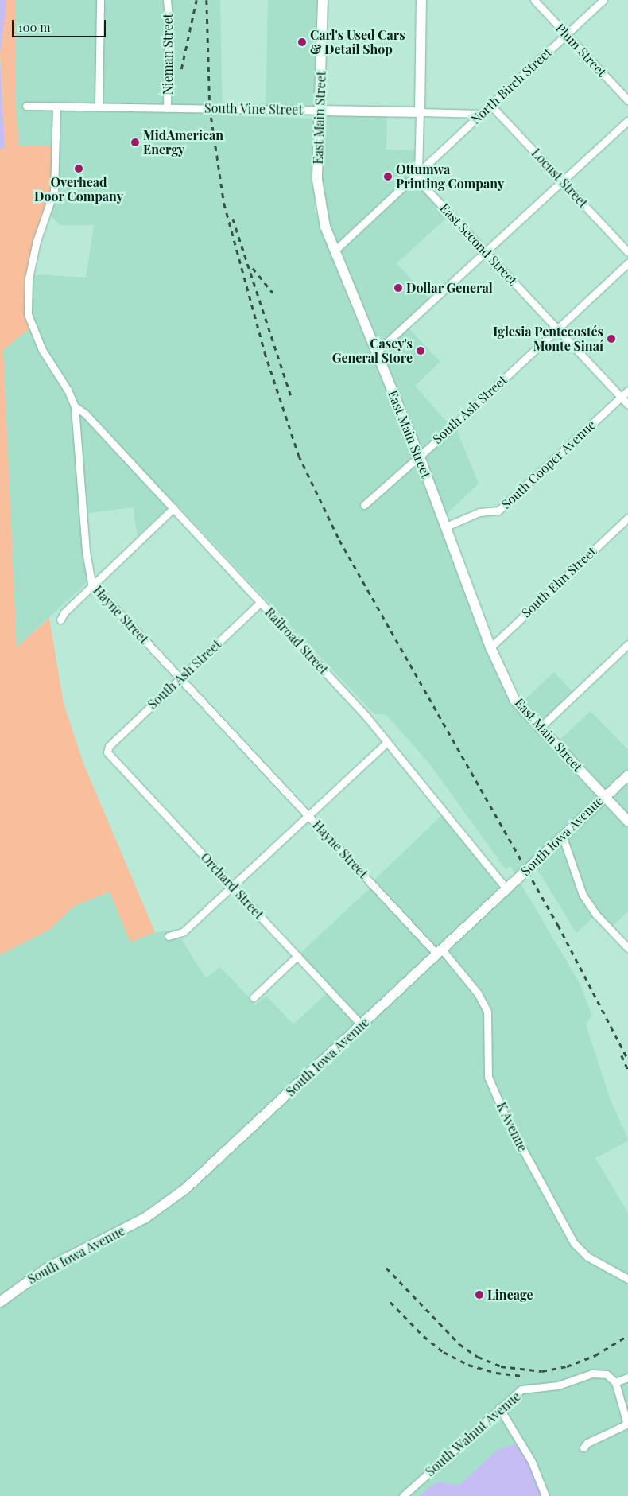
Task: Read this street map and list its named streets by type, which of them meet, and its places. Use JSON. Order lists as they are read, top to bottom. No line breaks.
{"streets":{"main road":["South Vine Street","East Main Street","East Second Street","South Iowa Avenue"],"street":["Plum Street","Nieman Street","North Birch Street","Locust Street","South Ash Street","South Cooper Avenue","South Elm Street","Hayne Street","Railroad Street","Orchard Street","K Avenue","South Walnut Avenue"]},"crossings":[["Plum Street","North Birch Street"],["Nieman Street","South Vine Street"],["North Birch Street","South Vine Street"],["North Birch Street","East Main Street"],["North Birch Street","Locust Street"],["North Birch Street","East Second Street"],["South Vine Street","East Main Street"],["South Vine Street","East Second Street"],["South Vine Street","Hayne Street"],["East Main Street","South Ash Street"],["East Main Street","South Cooper Avenue"],["East Main Street","South Elm Street"],["East Main Street","South Iowa Avenue"],["East Second Street","South Ash Street"],["East Second Street","South Cooper Avenue"],["South Ash Street","Hayne Street"],["South Ash Street","Railroad Street"],["South Ash Street","Orchard Street"],["Hayne Street","Railroad Street"],["Hayne Street","South Iowa Avenue"],["Hayne Street","K Avenue"],["Railroad Street","South Iowa Avenue"],["South Iowa Avenue","Orchard Street"],["South Iowa Avenue","K Avenue"]],"places":["Carl's Used Cars & Detail Shop","MidAmerican Energy","Overhead Door Company","Ottumwa Printing Company","Dollar General","Iglesia Pentecostés Monte Sinaí","Casey's General Store","Lineage"],"scale_bar":"100 m"}
